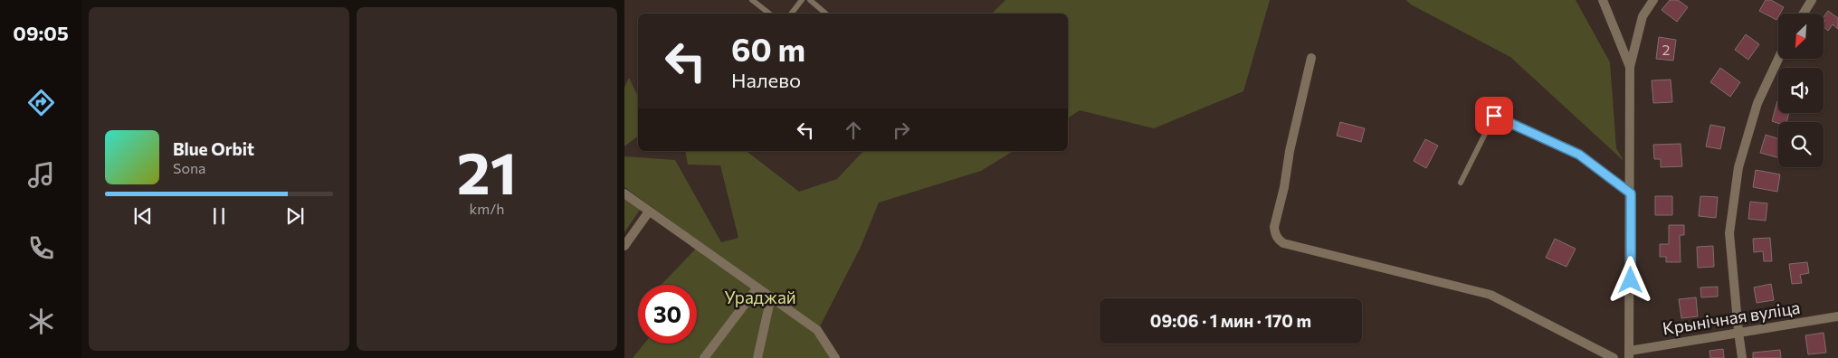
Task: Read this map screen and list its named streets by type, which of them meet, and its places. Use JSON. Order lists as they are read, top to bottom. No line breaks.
{"streets":{"street":["Крынічная вуліца"]},"parks":["Ураджай"],"house_numbers":["2"],"north":"bottom left","page":{"tabs":"09:05","tile":["21","km/h"],"turn":["60 m","Налево"],"song":["Blue Orbit","Sona"],"limit":"30","trip":"09:06 · 1 мин · 170 m"}}
